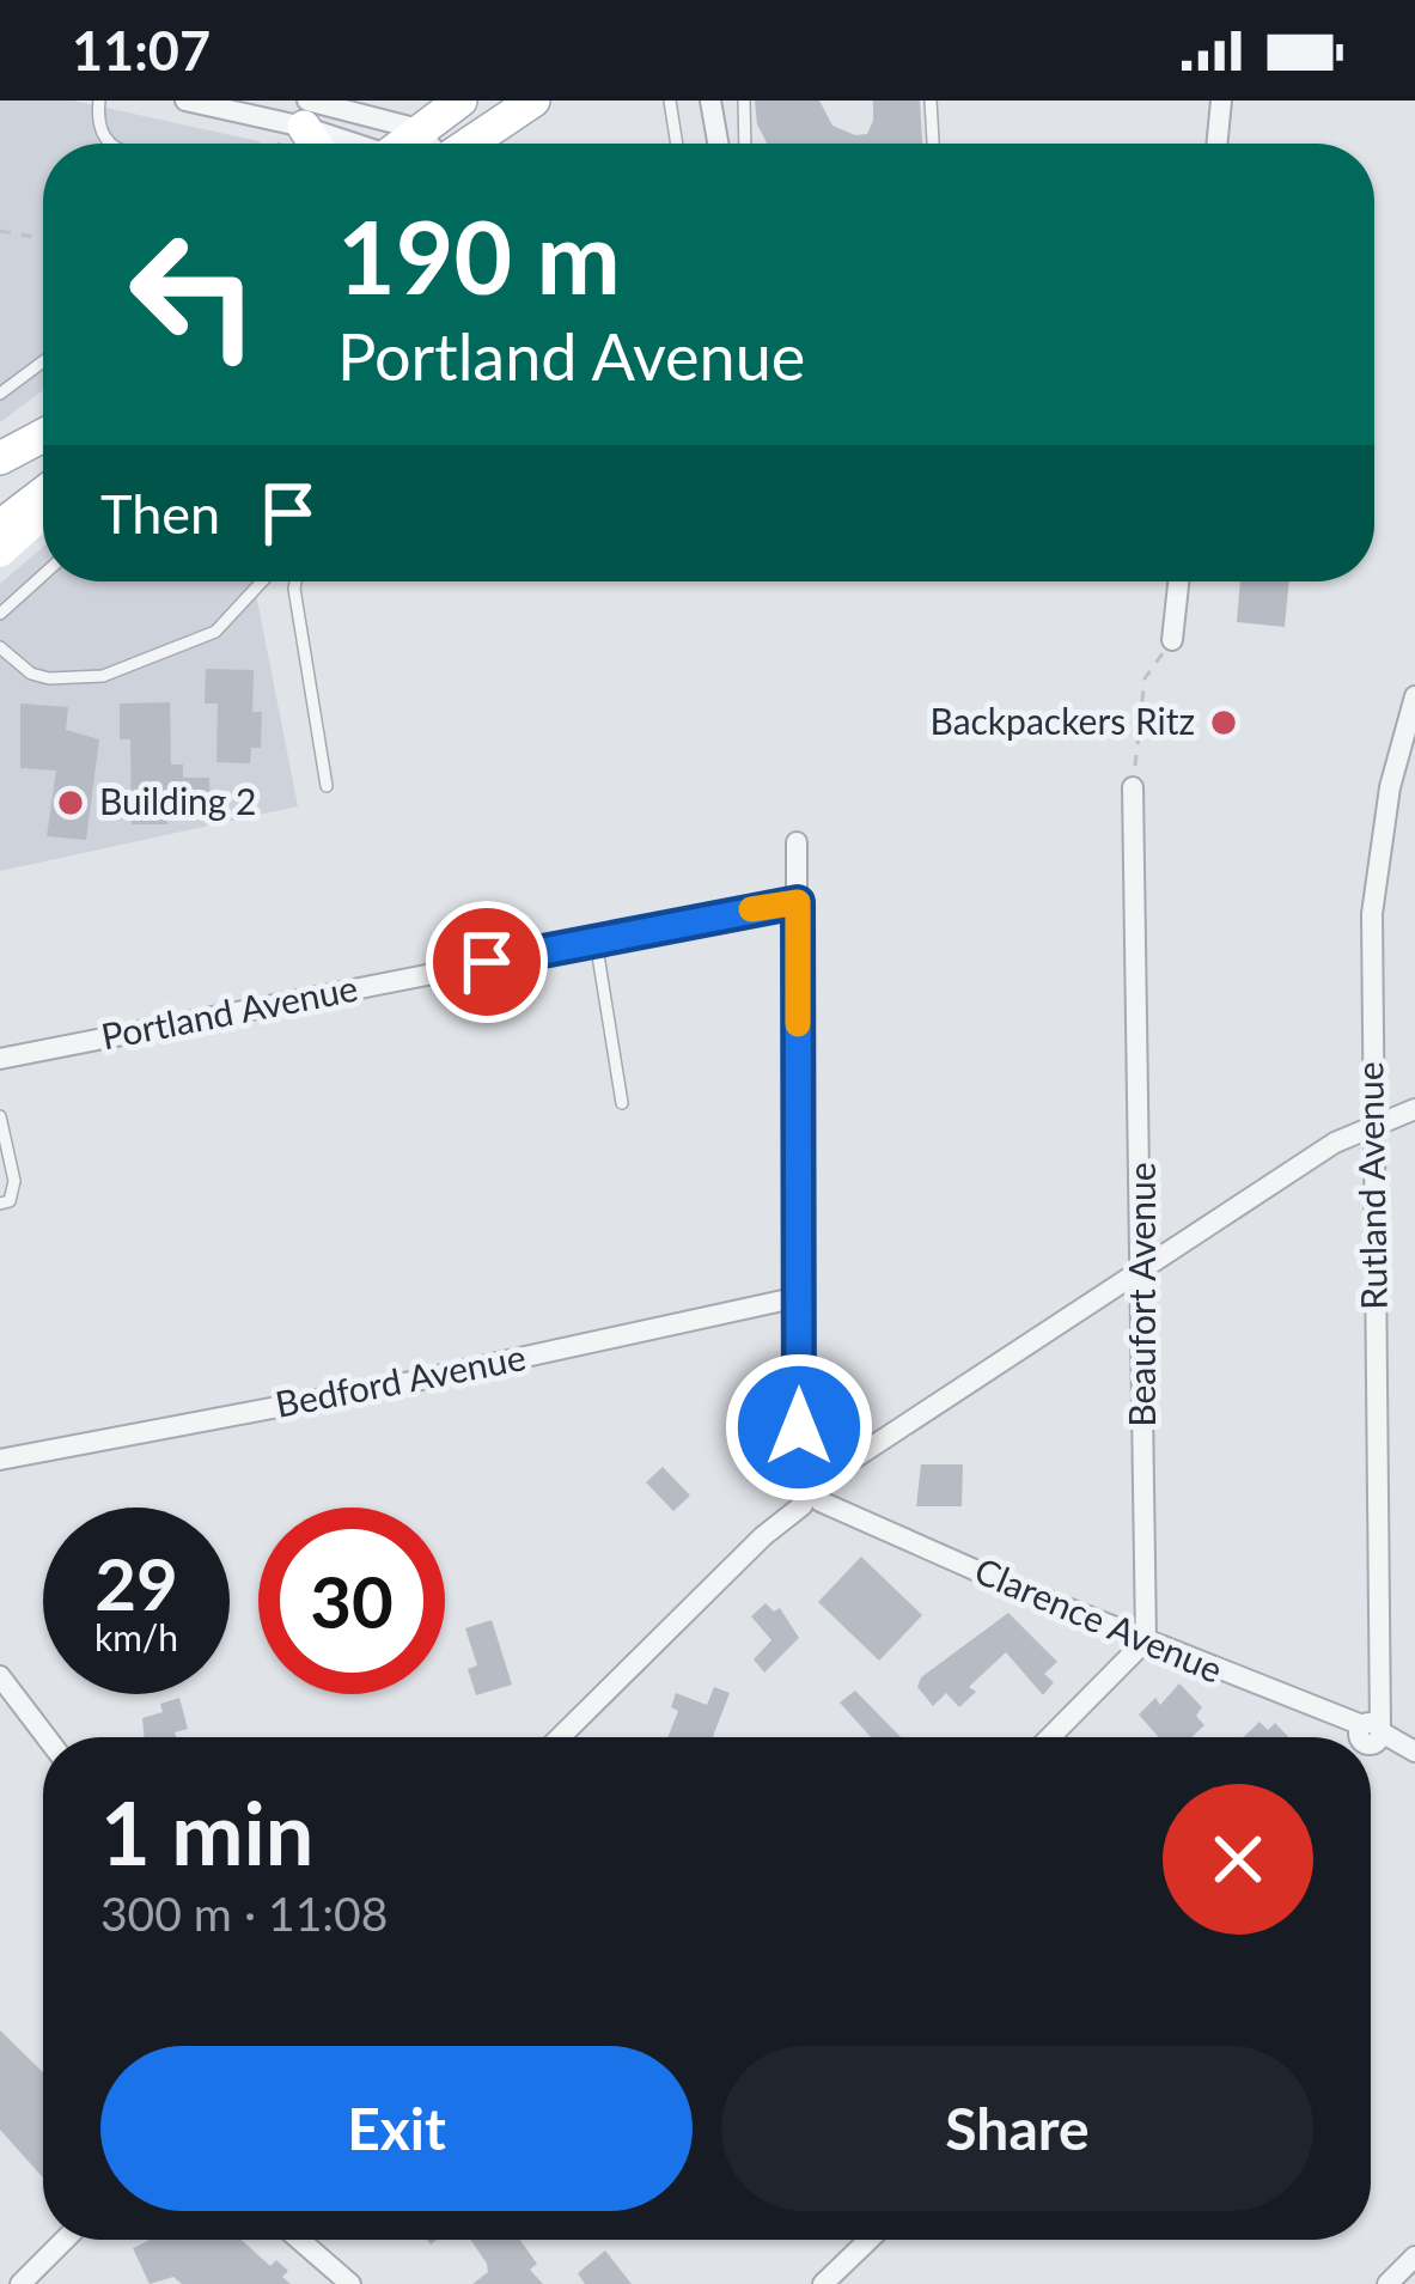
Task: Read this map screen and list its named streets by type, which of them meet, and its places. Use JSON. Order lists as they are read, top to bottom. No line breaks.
{"streets":{"street":["Portland Avenue","Rutland Avenue","Beaufort Avenue","Bedford Avenue","Clarence Avenue"]},"crossings":[["Beaufort Avenue","Clarence Avenue"]],"places":["Backpackers Ritz","Building 2"],"page":{"status":"11:07","turn":["190 m","Portland Avenue"],"then":"Then","speed":"29 km/h","limit":"30","heading":["1 min","300 m · 11:08"],"buttons":["Exit","Share"]}}
